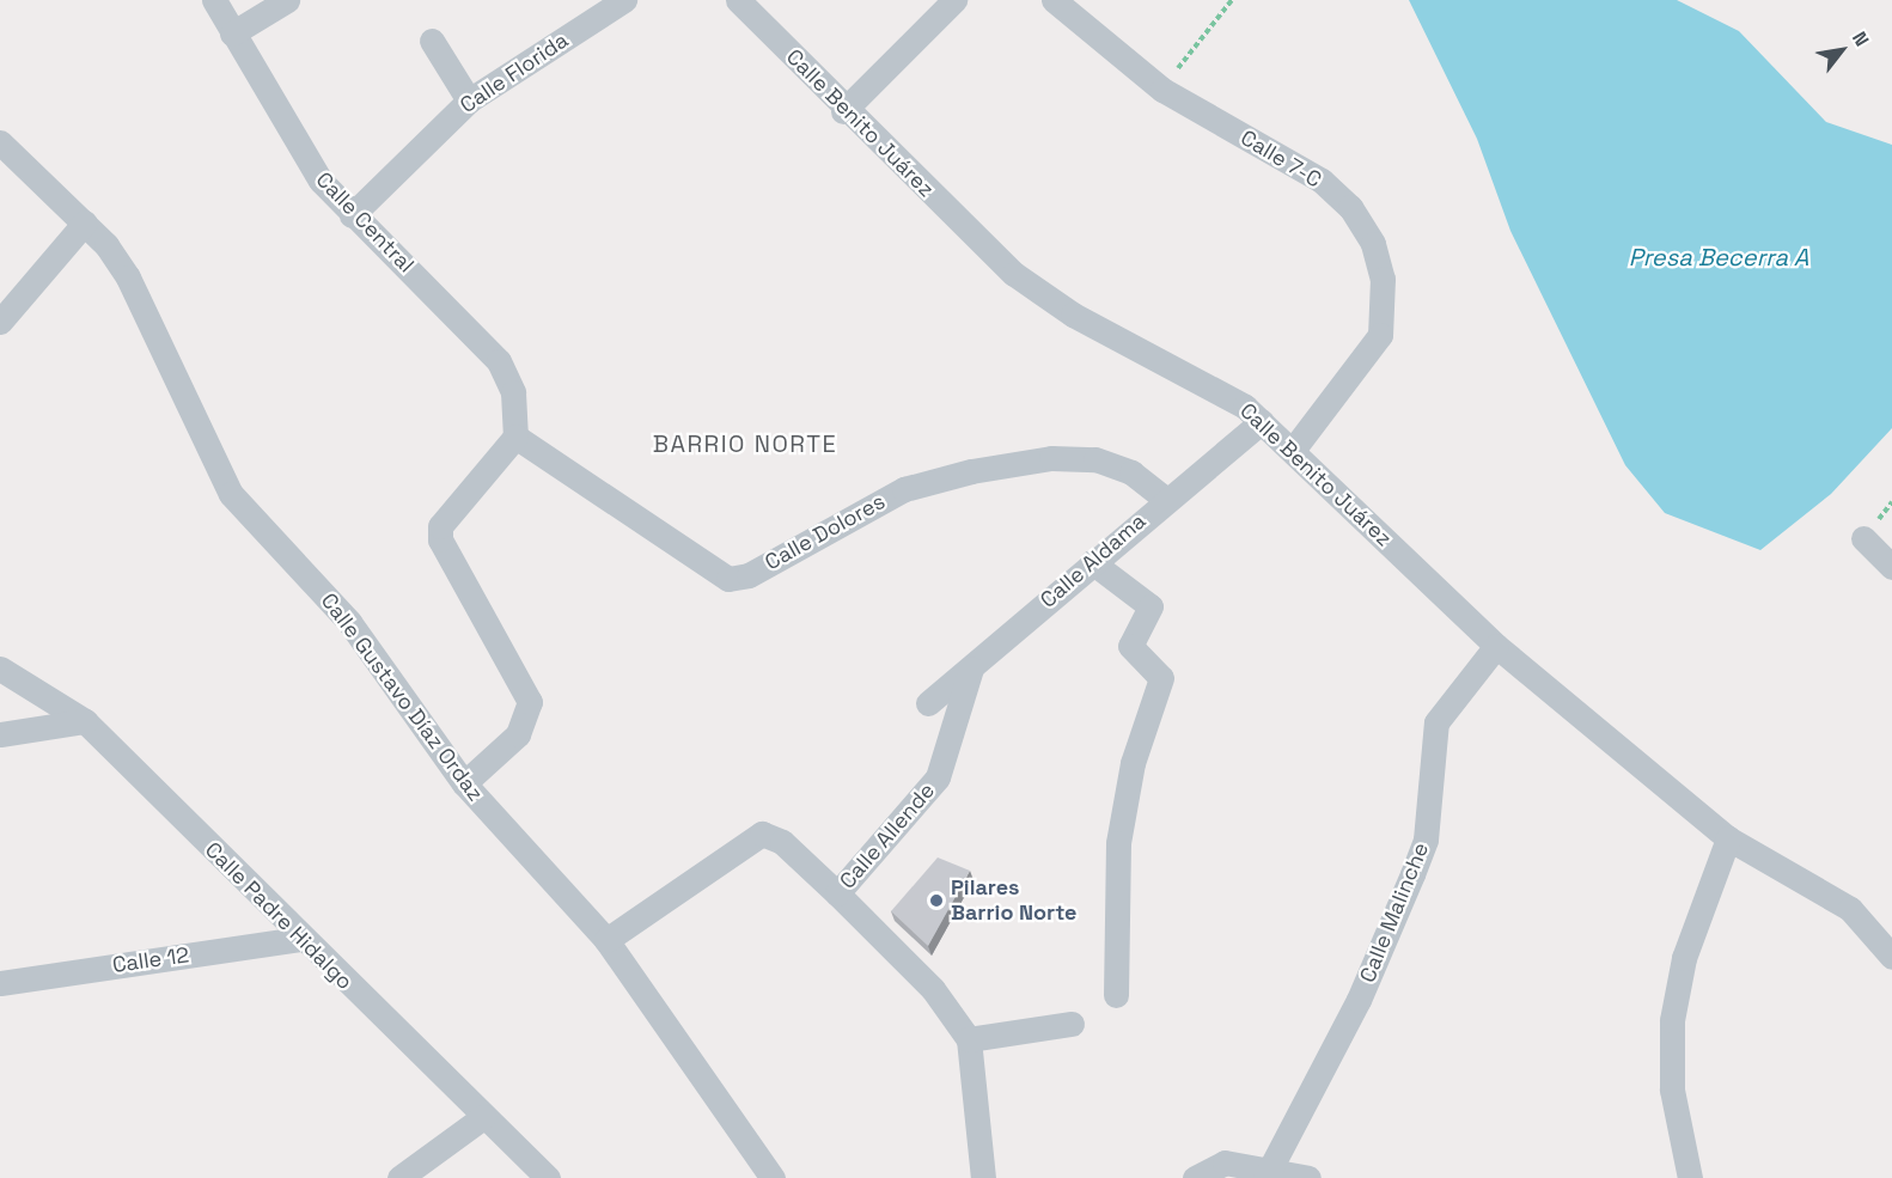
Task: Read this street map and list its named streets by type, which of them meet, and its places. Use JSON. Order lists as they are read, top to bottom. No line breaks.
{"streets":{"street":["Calle Florida","Calle Benito Juárez","Calle 7-C","Calle Central","Calle Dolores","Calle Aldama","Calle Gustavo Díaz Ordaz","Calle Allende","Calle Malinche","Calle Padre Hidalgo","Calle 12"]},"crossings":[["Calle Florida","Calle Central"],["Calle Benito Juárez","Calle 7-C"],["Calle Benito Juárez","Calle Aldama"],["Calle Benito Juárez","Calle Malinche"],["Calle Central","Calle Dolores"],["Calle Dolores","Calle Aldama"],["Calle Aldama","Calle Allende"],["Calle Gustavo Díaz Ordaz","Calle Allende"],["Calle Padre Hidalgo","Calle 12"]],"districts":["BARRIO NORTE"],"water":["Presa Becerra A"],"places":["Pilares Barrio Norte"],"north":"top right"}
